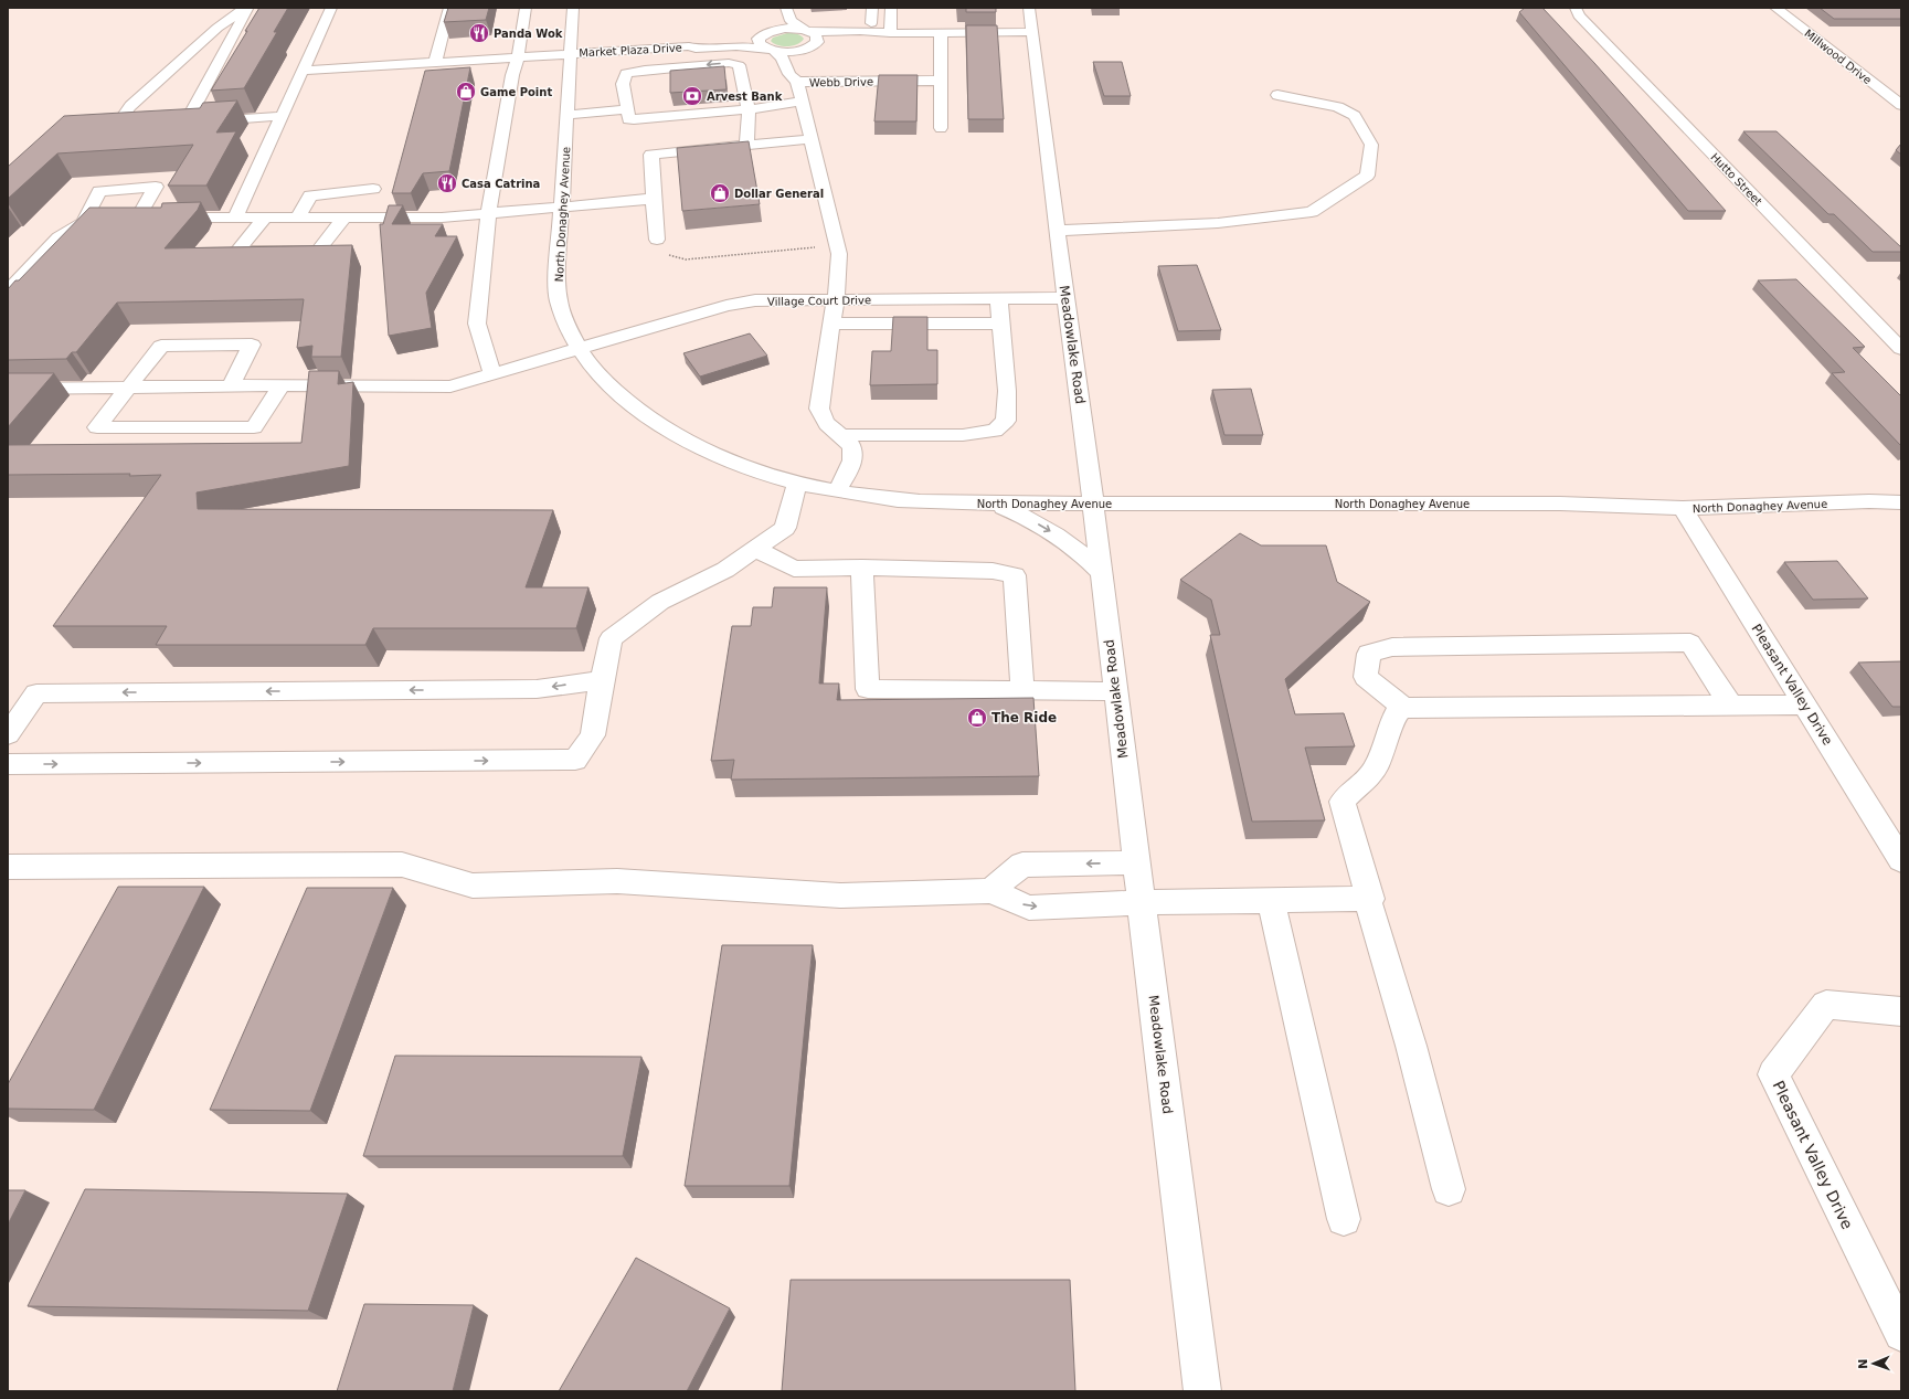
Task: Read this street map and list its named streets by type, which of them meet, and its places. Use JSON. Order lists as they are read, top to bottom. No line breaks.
{"streets":{"street":["Market Plaza Drive","Millwood Drive","Webb Drive","Hutto Street","North Donaghey Avenue","Village Court Drive","Meadowlake Road","Pleasant Valley Drive"]},"crossings":[["Market Plaza Drive","North Donaghey Avenue"],["North Donaghey Avenue","Village Court Drive"],["North Donaghey Avenue","Meadowlake Road"],["North Donaghey Avenue","Pleasant Valley Drive"],["Village Court Drive","Meadowlake Road"]],"places":{"restaurant":["Panda Wok","Casa Catrina"],"shop":["Game Point","Dollar General","The Ride"],"bank":["Arvest Bank"]},"north":"left"}
